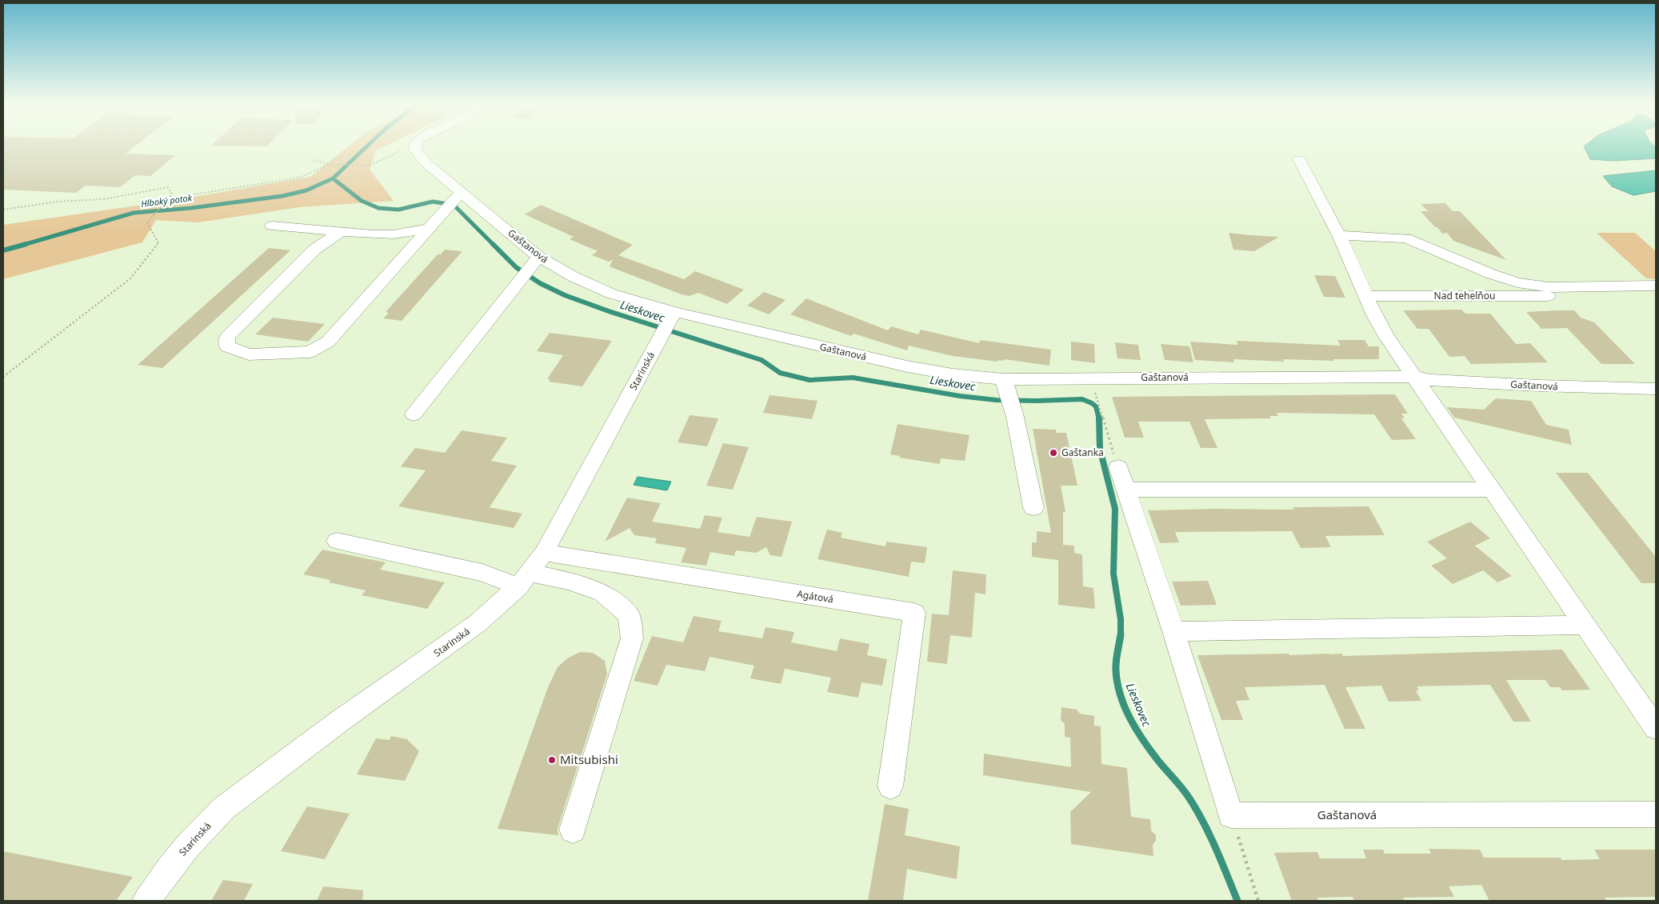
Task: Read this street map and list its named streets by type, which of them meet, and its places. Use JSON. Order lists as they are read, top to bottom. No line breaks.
{"streets":{"street":["Gaštanová","Nad tehelňou","Starinská","Agátová"]},"crossings":[["Gaštanová","Starinská"],["Starinská","Agátová"]],"water":["Hlboký potok","Lieskovec"],"places":["Gaštanka","Mitsubishi"]}
